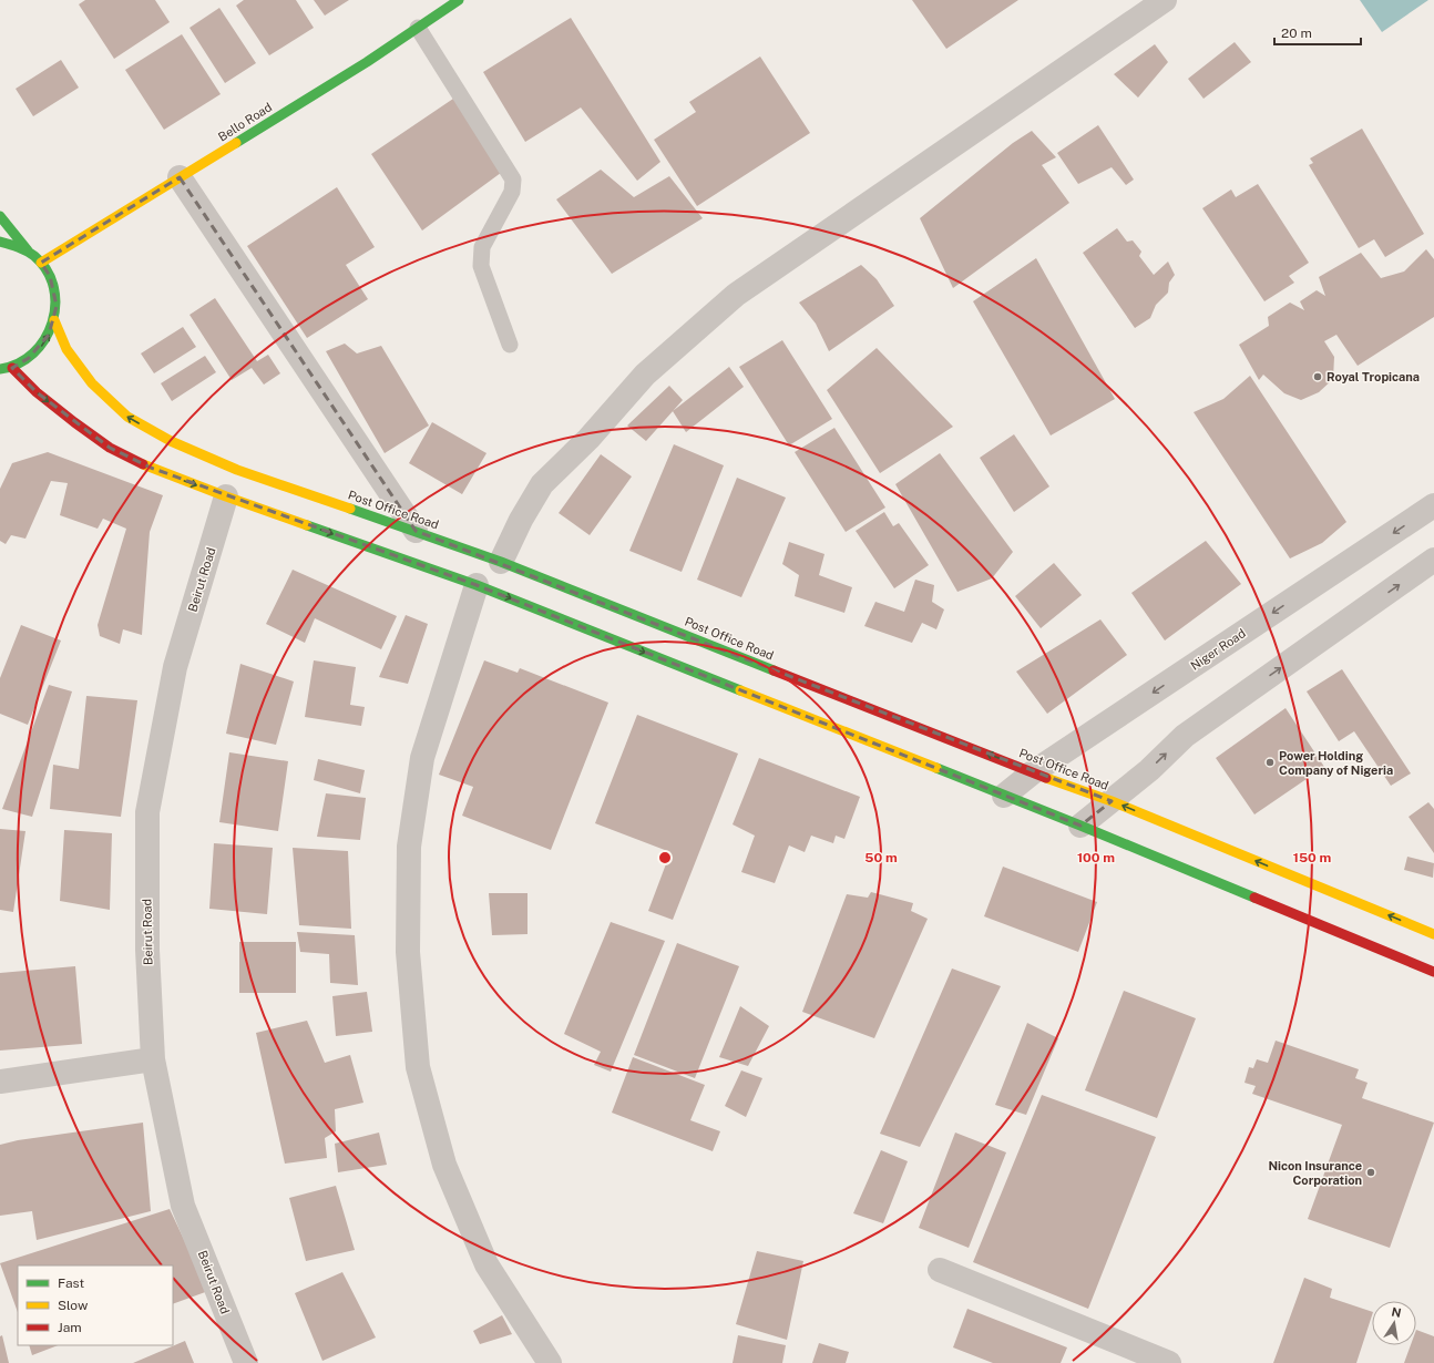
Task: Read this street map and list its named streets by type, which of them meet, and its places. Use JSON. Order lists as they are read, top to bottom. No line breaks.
{"streets":{"main road":["Bello Road","Post Office Road"],"street":["Beirut Road","Niger Road"]},"crossings":[["Post Office Road","Niger Road"]],"places":["Royal Tropicana","Power Holding Company of Nigeria","Nicon Insurance Corporation"],"legend":["Fast","Slow","Jam"],"scale_bar":"20 m","north":"top","rings":["50 m","100 m","150 m"]}
